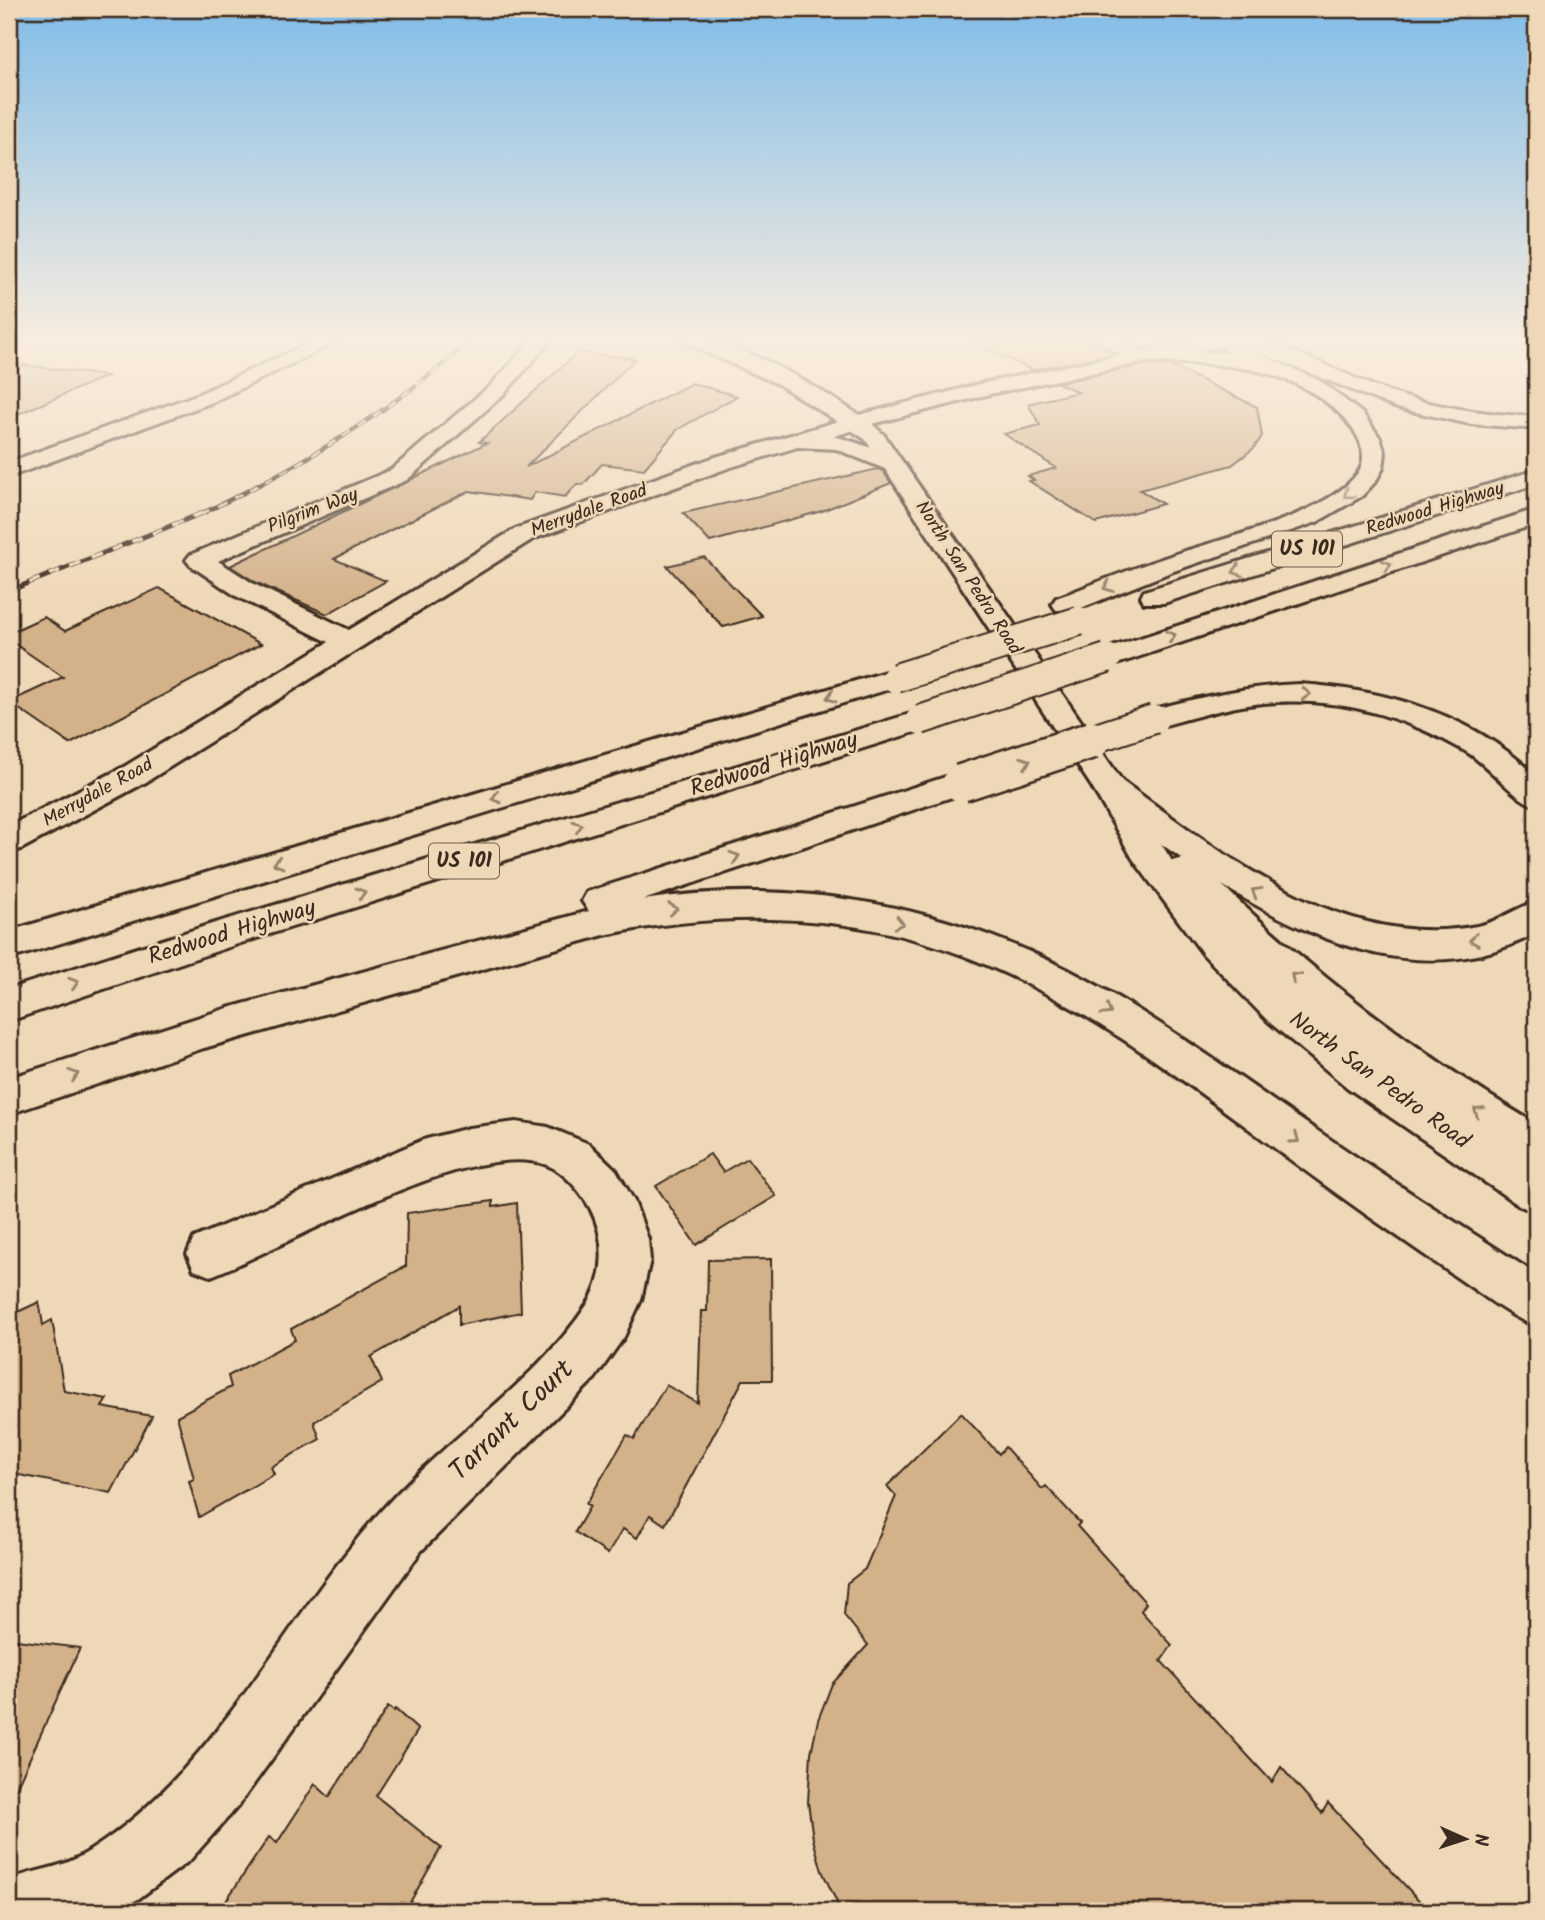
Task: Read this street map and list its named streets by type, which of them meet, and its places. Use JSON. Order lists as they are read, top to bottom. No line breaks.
{"streets":{"main road":["Redwood Highway","Pilgrim Way","Merrydale Road","US 101","North San Pedro Road","Tarrant Court"]},"crossings":[["Pilgrim Way","Merrydale Road"]],"north":"right"}
